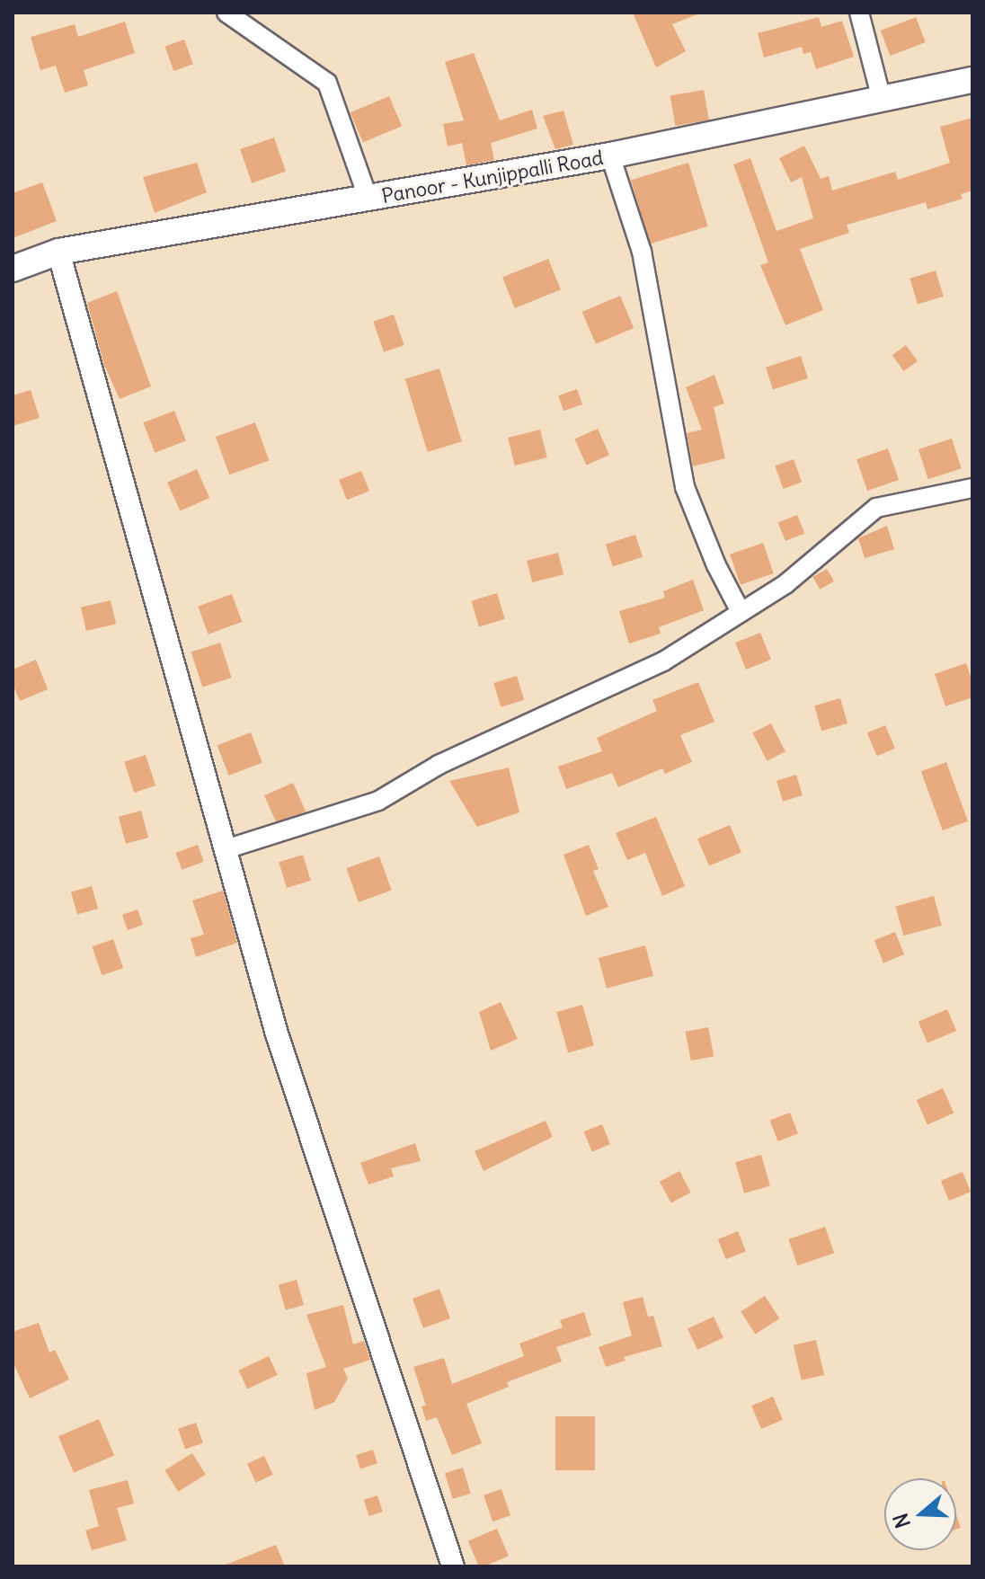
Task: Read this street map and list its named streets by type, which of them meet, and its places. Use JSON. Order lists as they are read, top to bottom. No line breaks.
{"streets":{"main road":["Panoor - Kunjippalli Road"]},"north":"left"}
